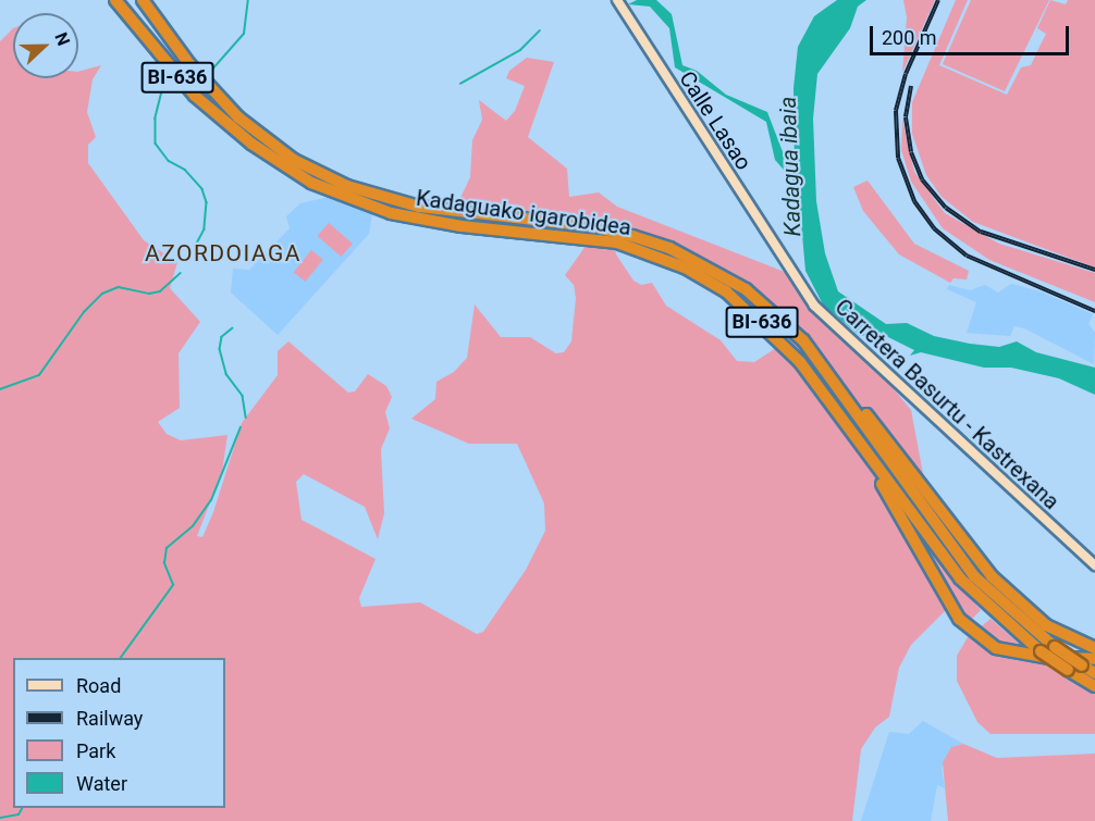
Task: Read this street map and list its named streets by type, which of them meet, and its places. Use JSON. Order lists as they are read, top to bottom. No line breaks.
{"streets":{"highway":["BI-636","Kadaguako igarobidea"],"street":["Calle Lasao","Carretera Basurtu - Kastrexana"]},"crossings":[["Calle Lasao","Carretera Basurtu - Kastrexana"]],"districts":["AZORDOIAGA"],"water":["Kadagua ibaia"],"legend":["Road","Railway","Park","Water"],"scale_bar":"200 m","north":"right"}
